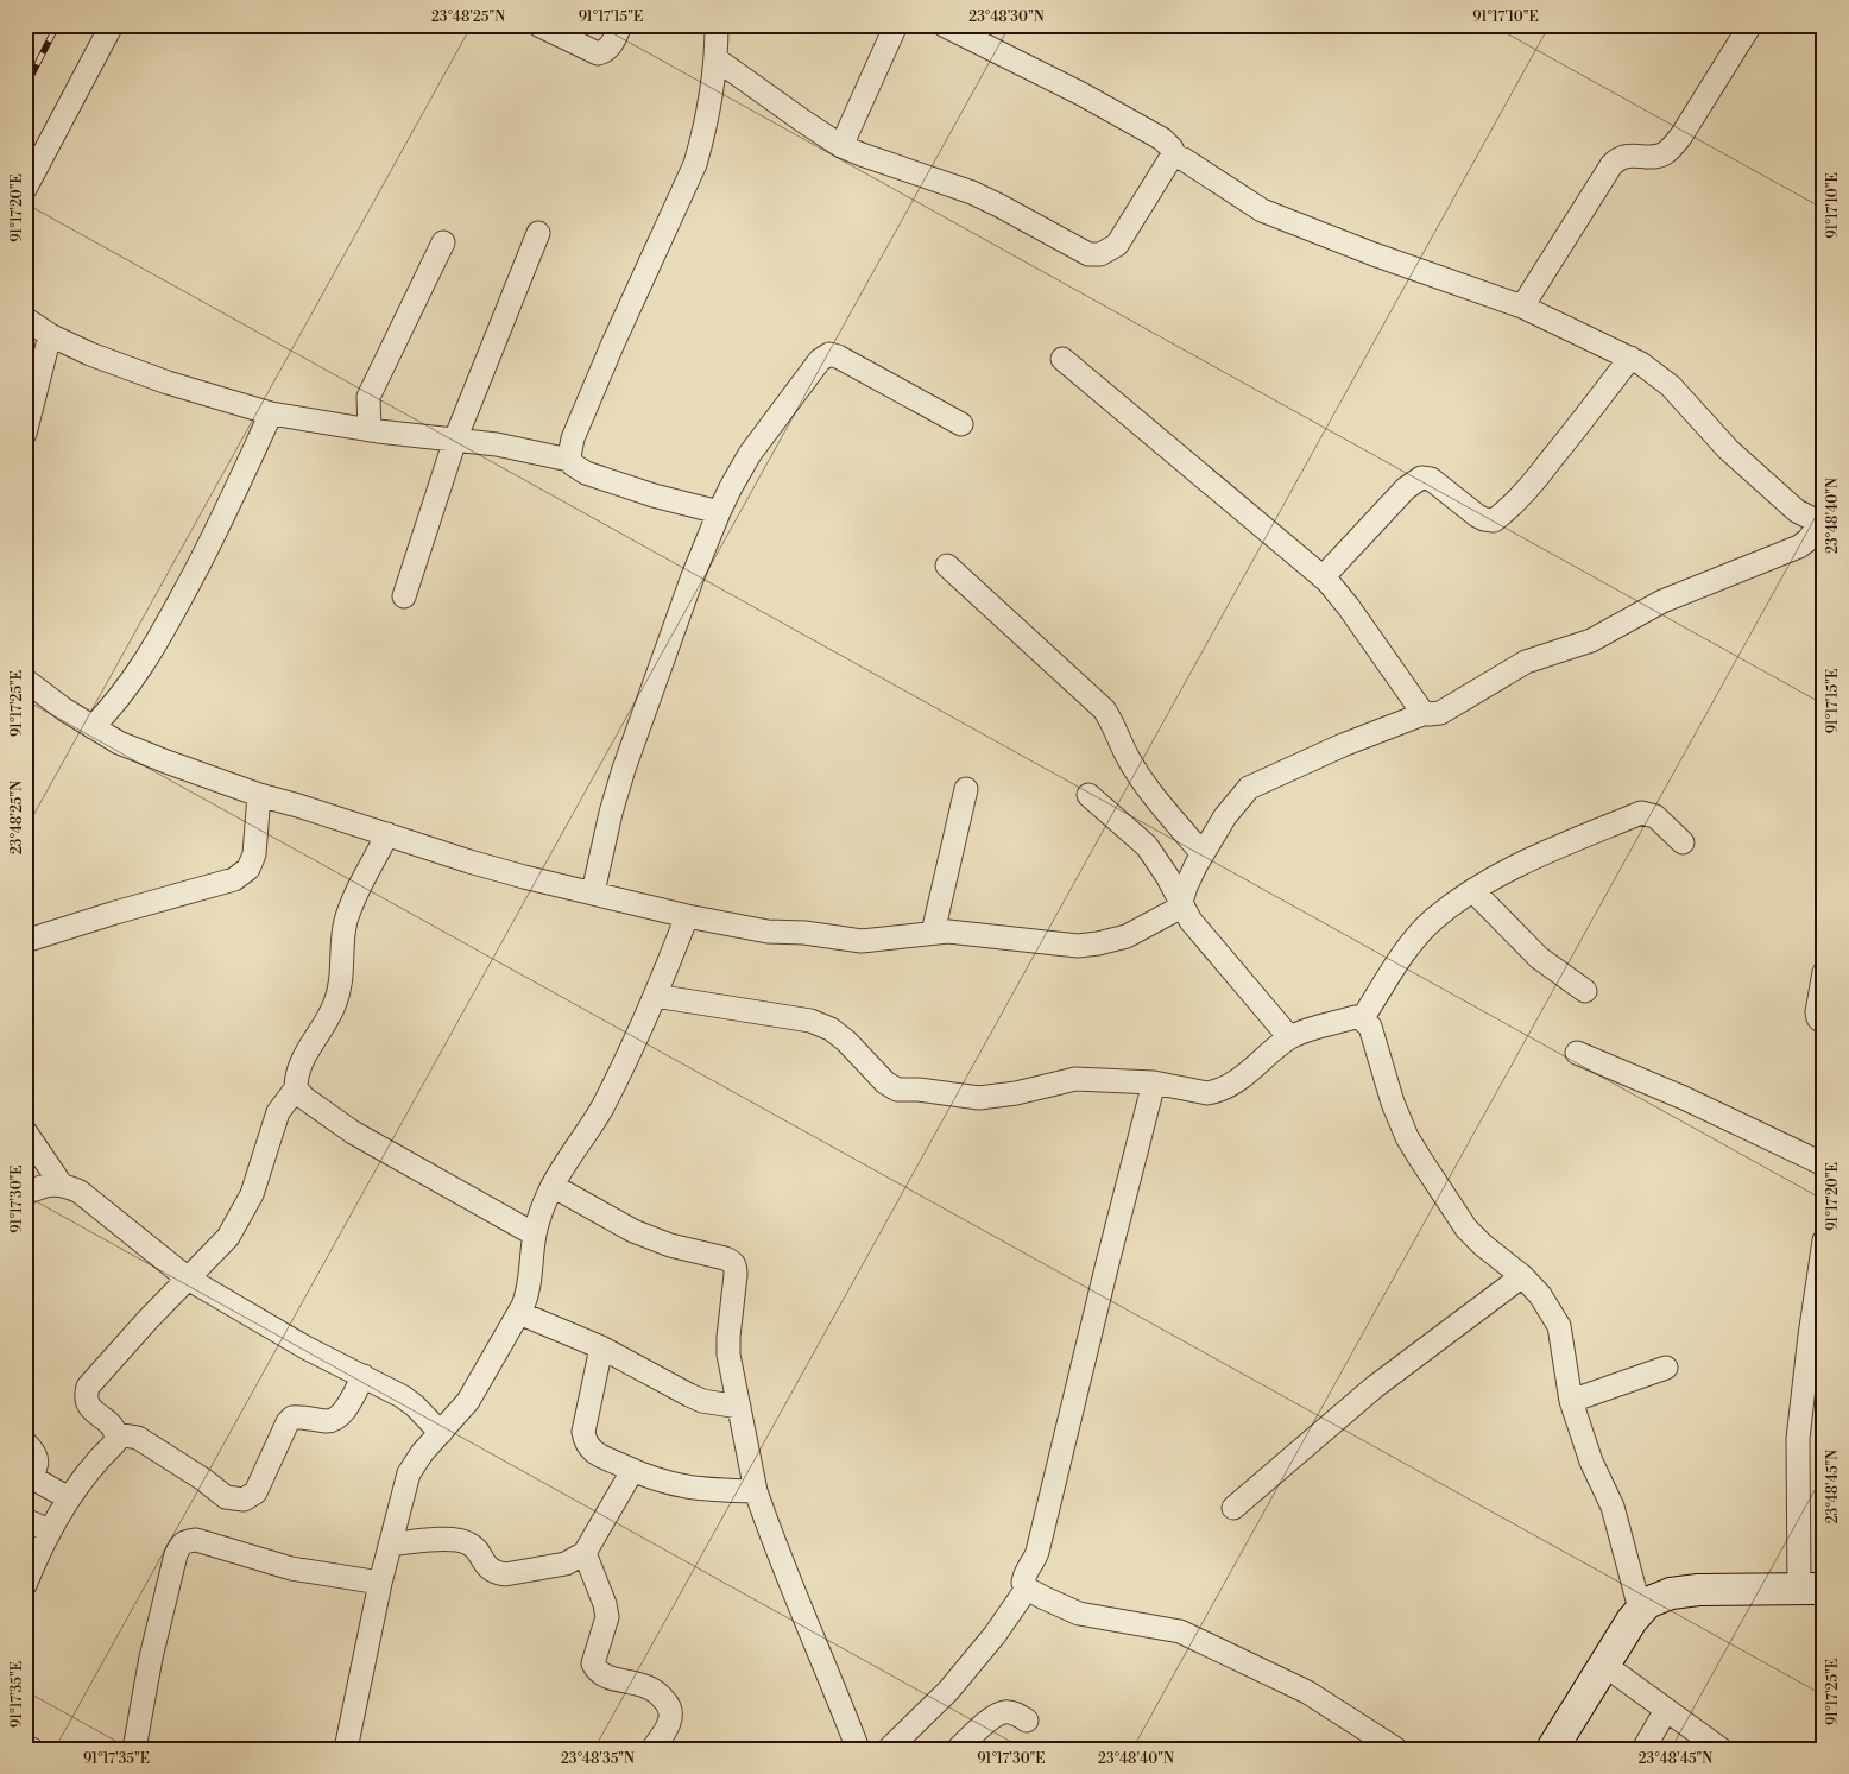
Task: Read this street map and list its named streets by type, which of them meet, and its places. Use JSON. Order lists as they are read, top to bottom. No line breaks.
{"coordinates":["23°48'25\"N","91°17'15\"E","23°48'30\"N","91°17'10\"E","91°17'20\"E","23°48'40\"N","91°17'25\"E","91°17'30\"E","23°48'45\"N","91°17'35\"E","23°48'35\"N"]}
